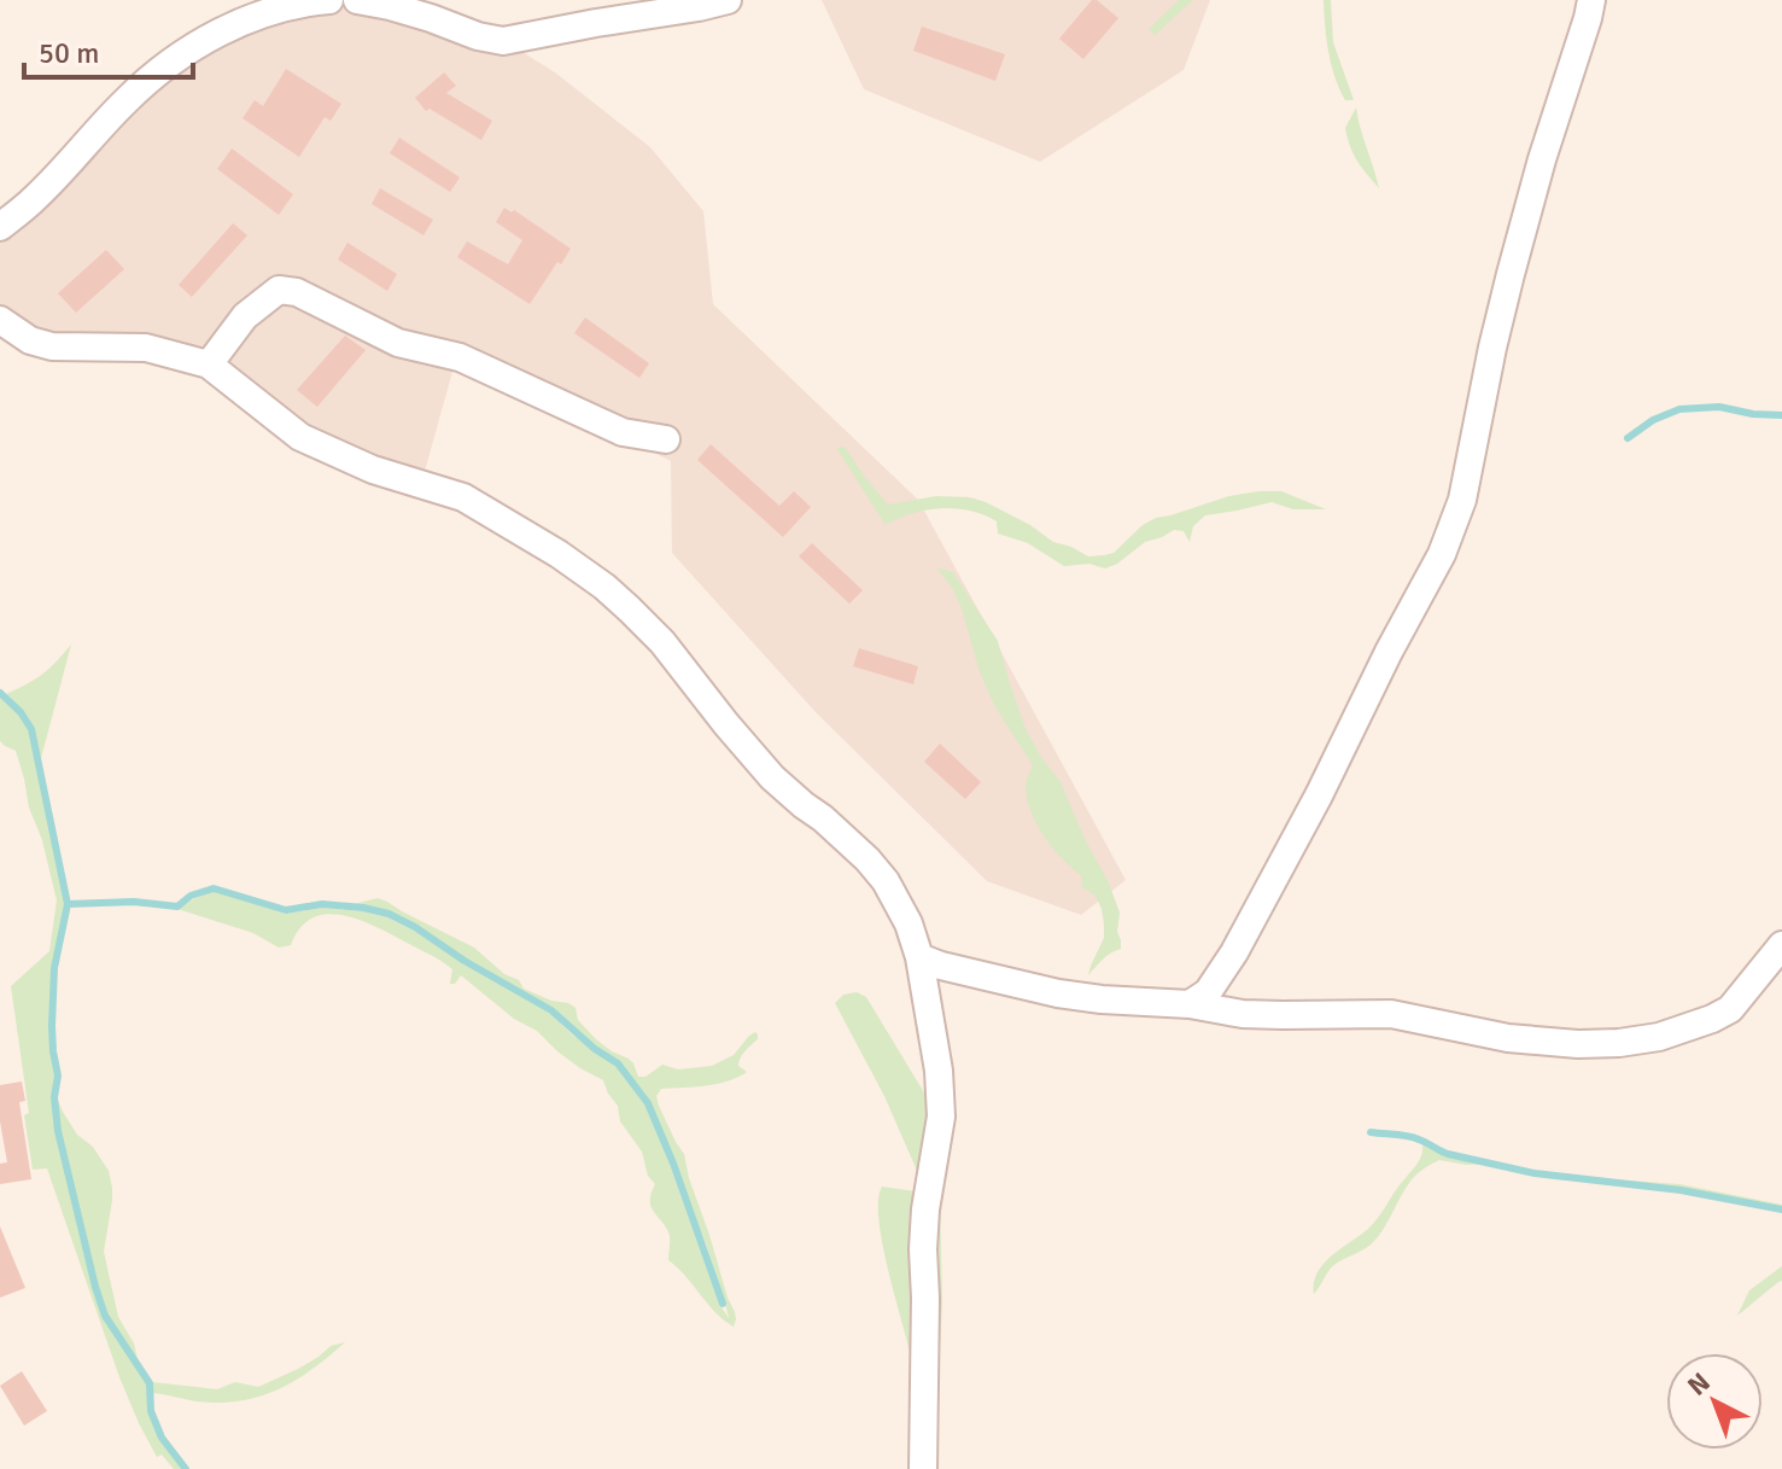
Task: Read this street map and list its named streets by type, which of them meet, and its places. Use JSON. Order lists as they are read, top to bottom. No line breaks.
{"scale_bar":"50 m","north":"top left"}
